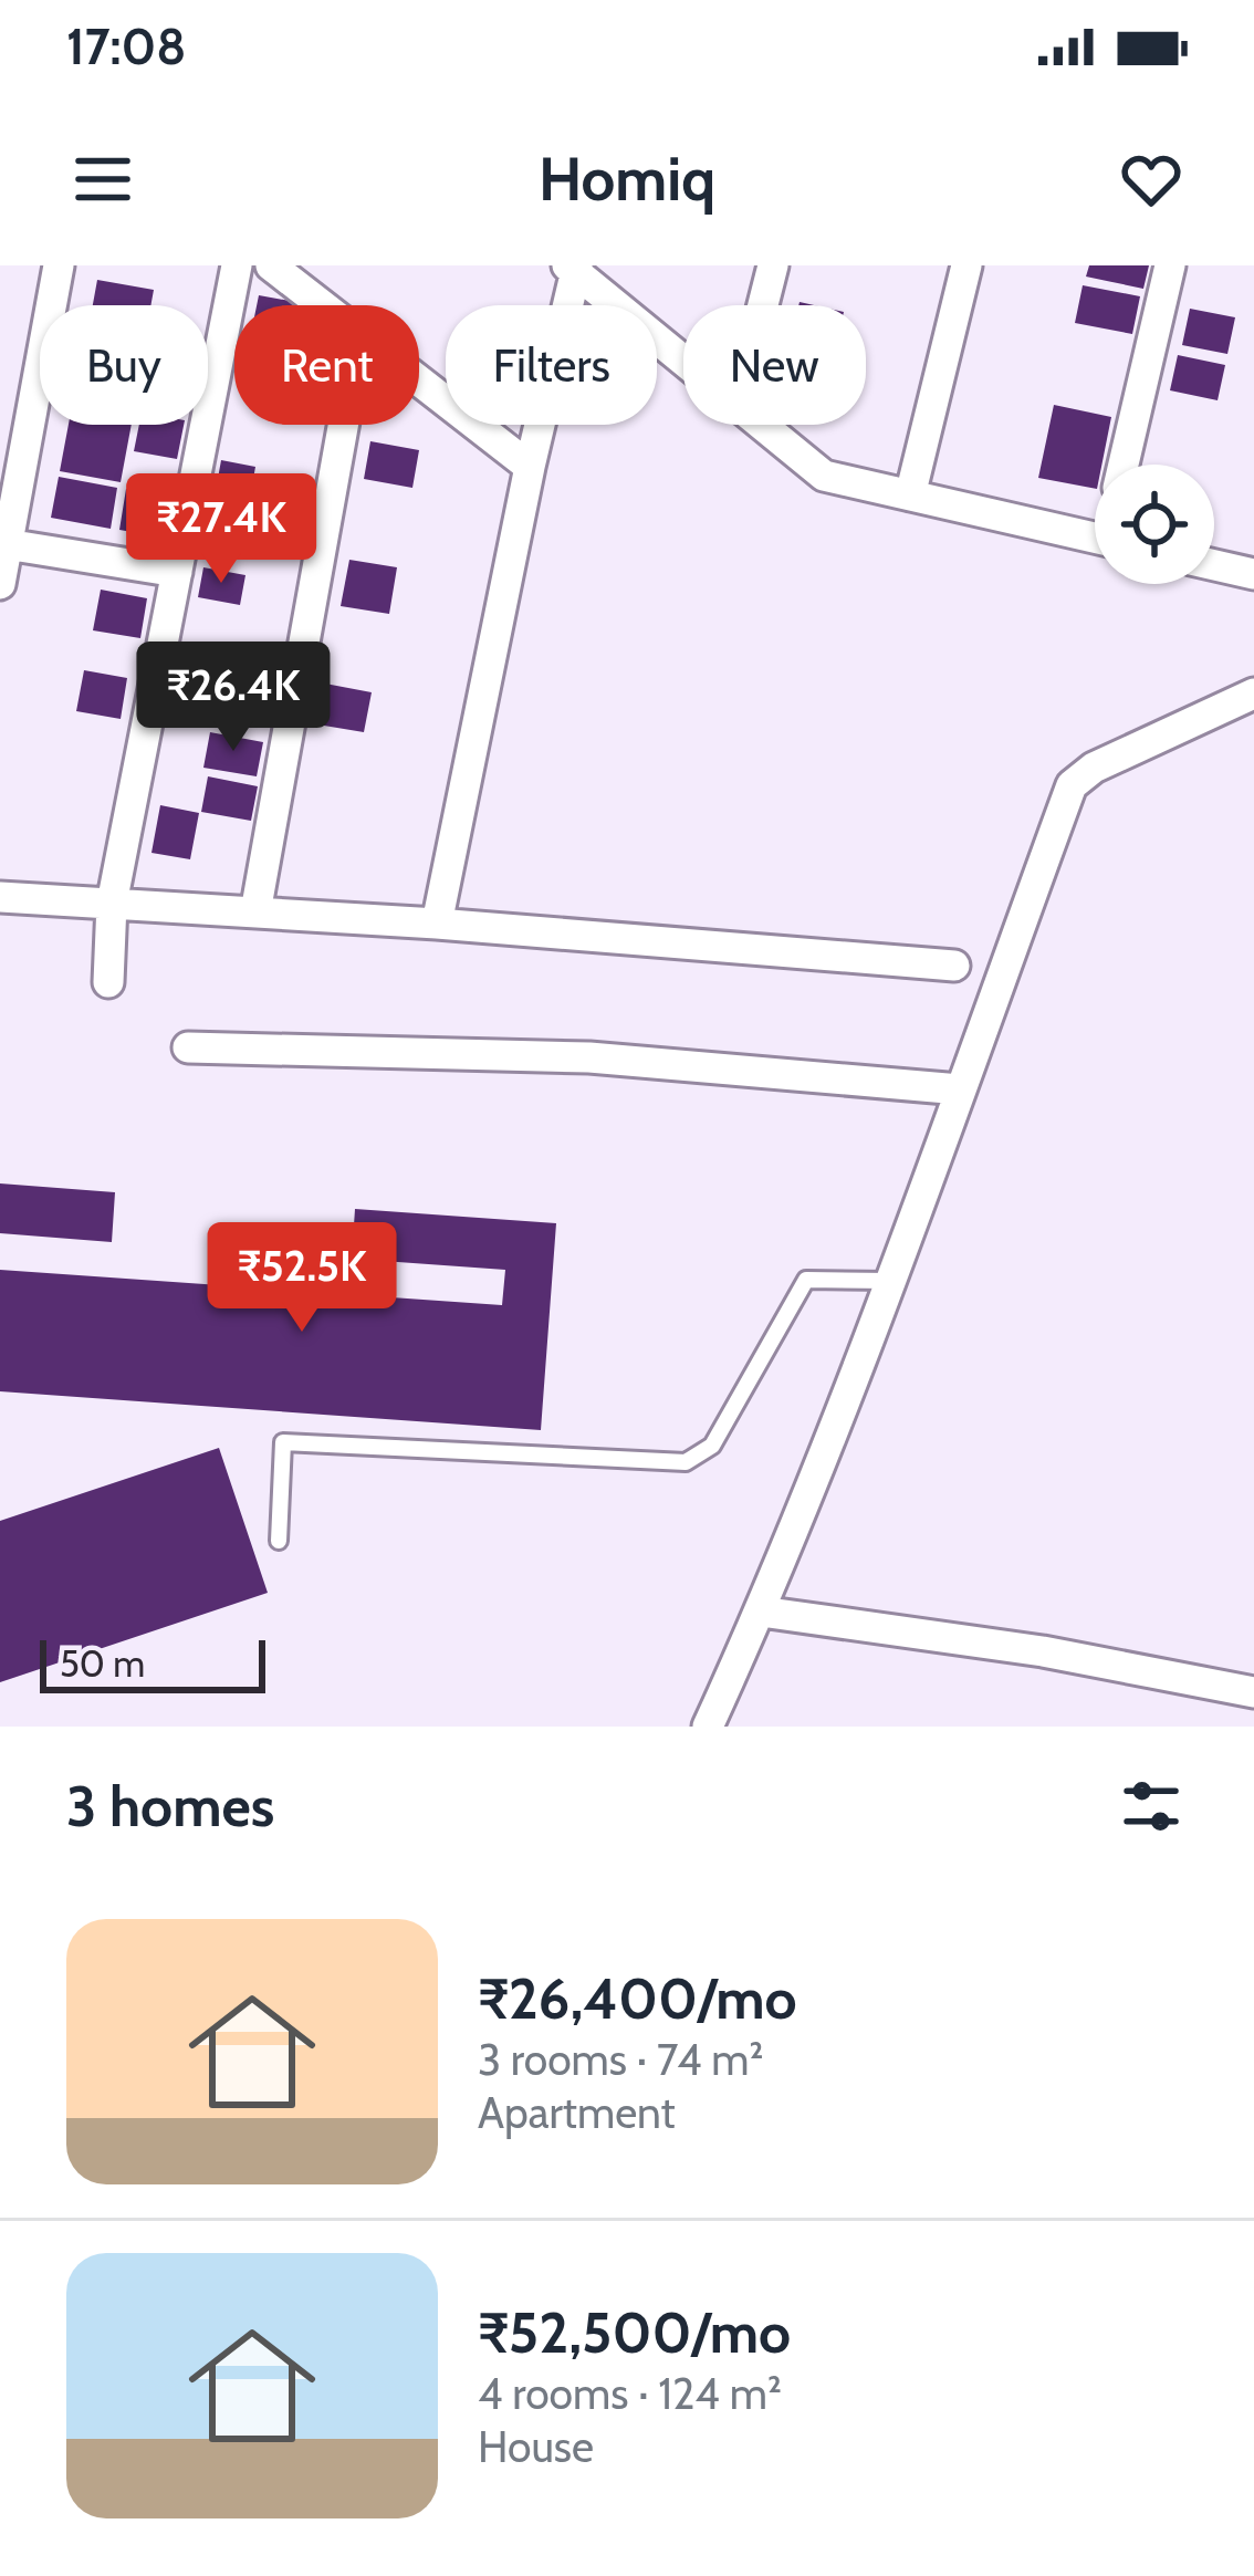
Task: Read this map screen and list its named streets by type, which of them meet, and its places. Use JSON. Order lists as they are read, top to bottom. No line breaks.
{"scale_bar":"50 m","page":{"status":"17:08","header":"Homiq","chip":["Buy","Rent","Filters","New"],"price":["₹27.4K","₹26.4K","₹52.5K"],"scale":"50 m","heading":"3 homes","list":[{"name":"₹26,400/mo","note":"3 rooms · 74 m² · Apartment"},{"name":"₹52,500/mo","note":"4 rooms · 124 m² · House"}]}}
